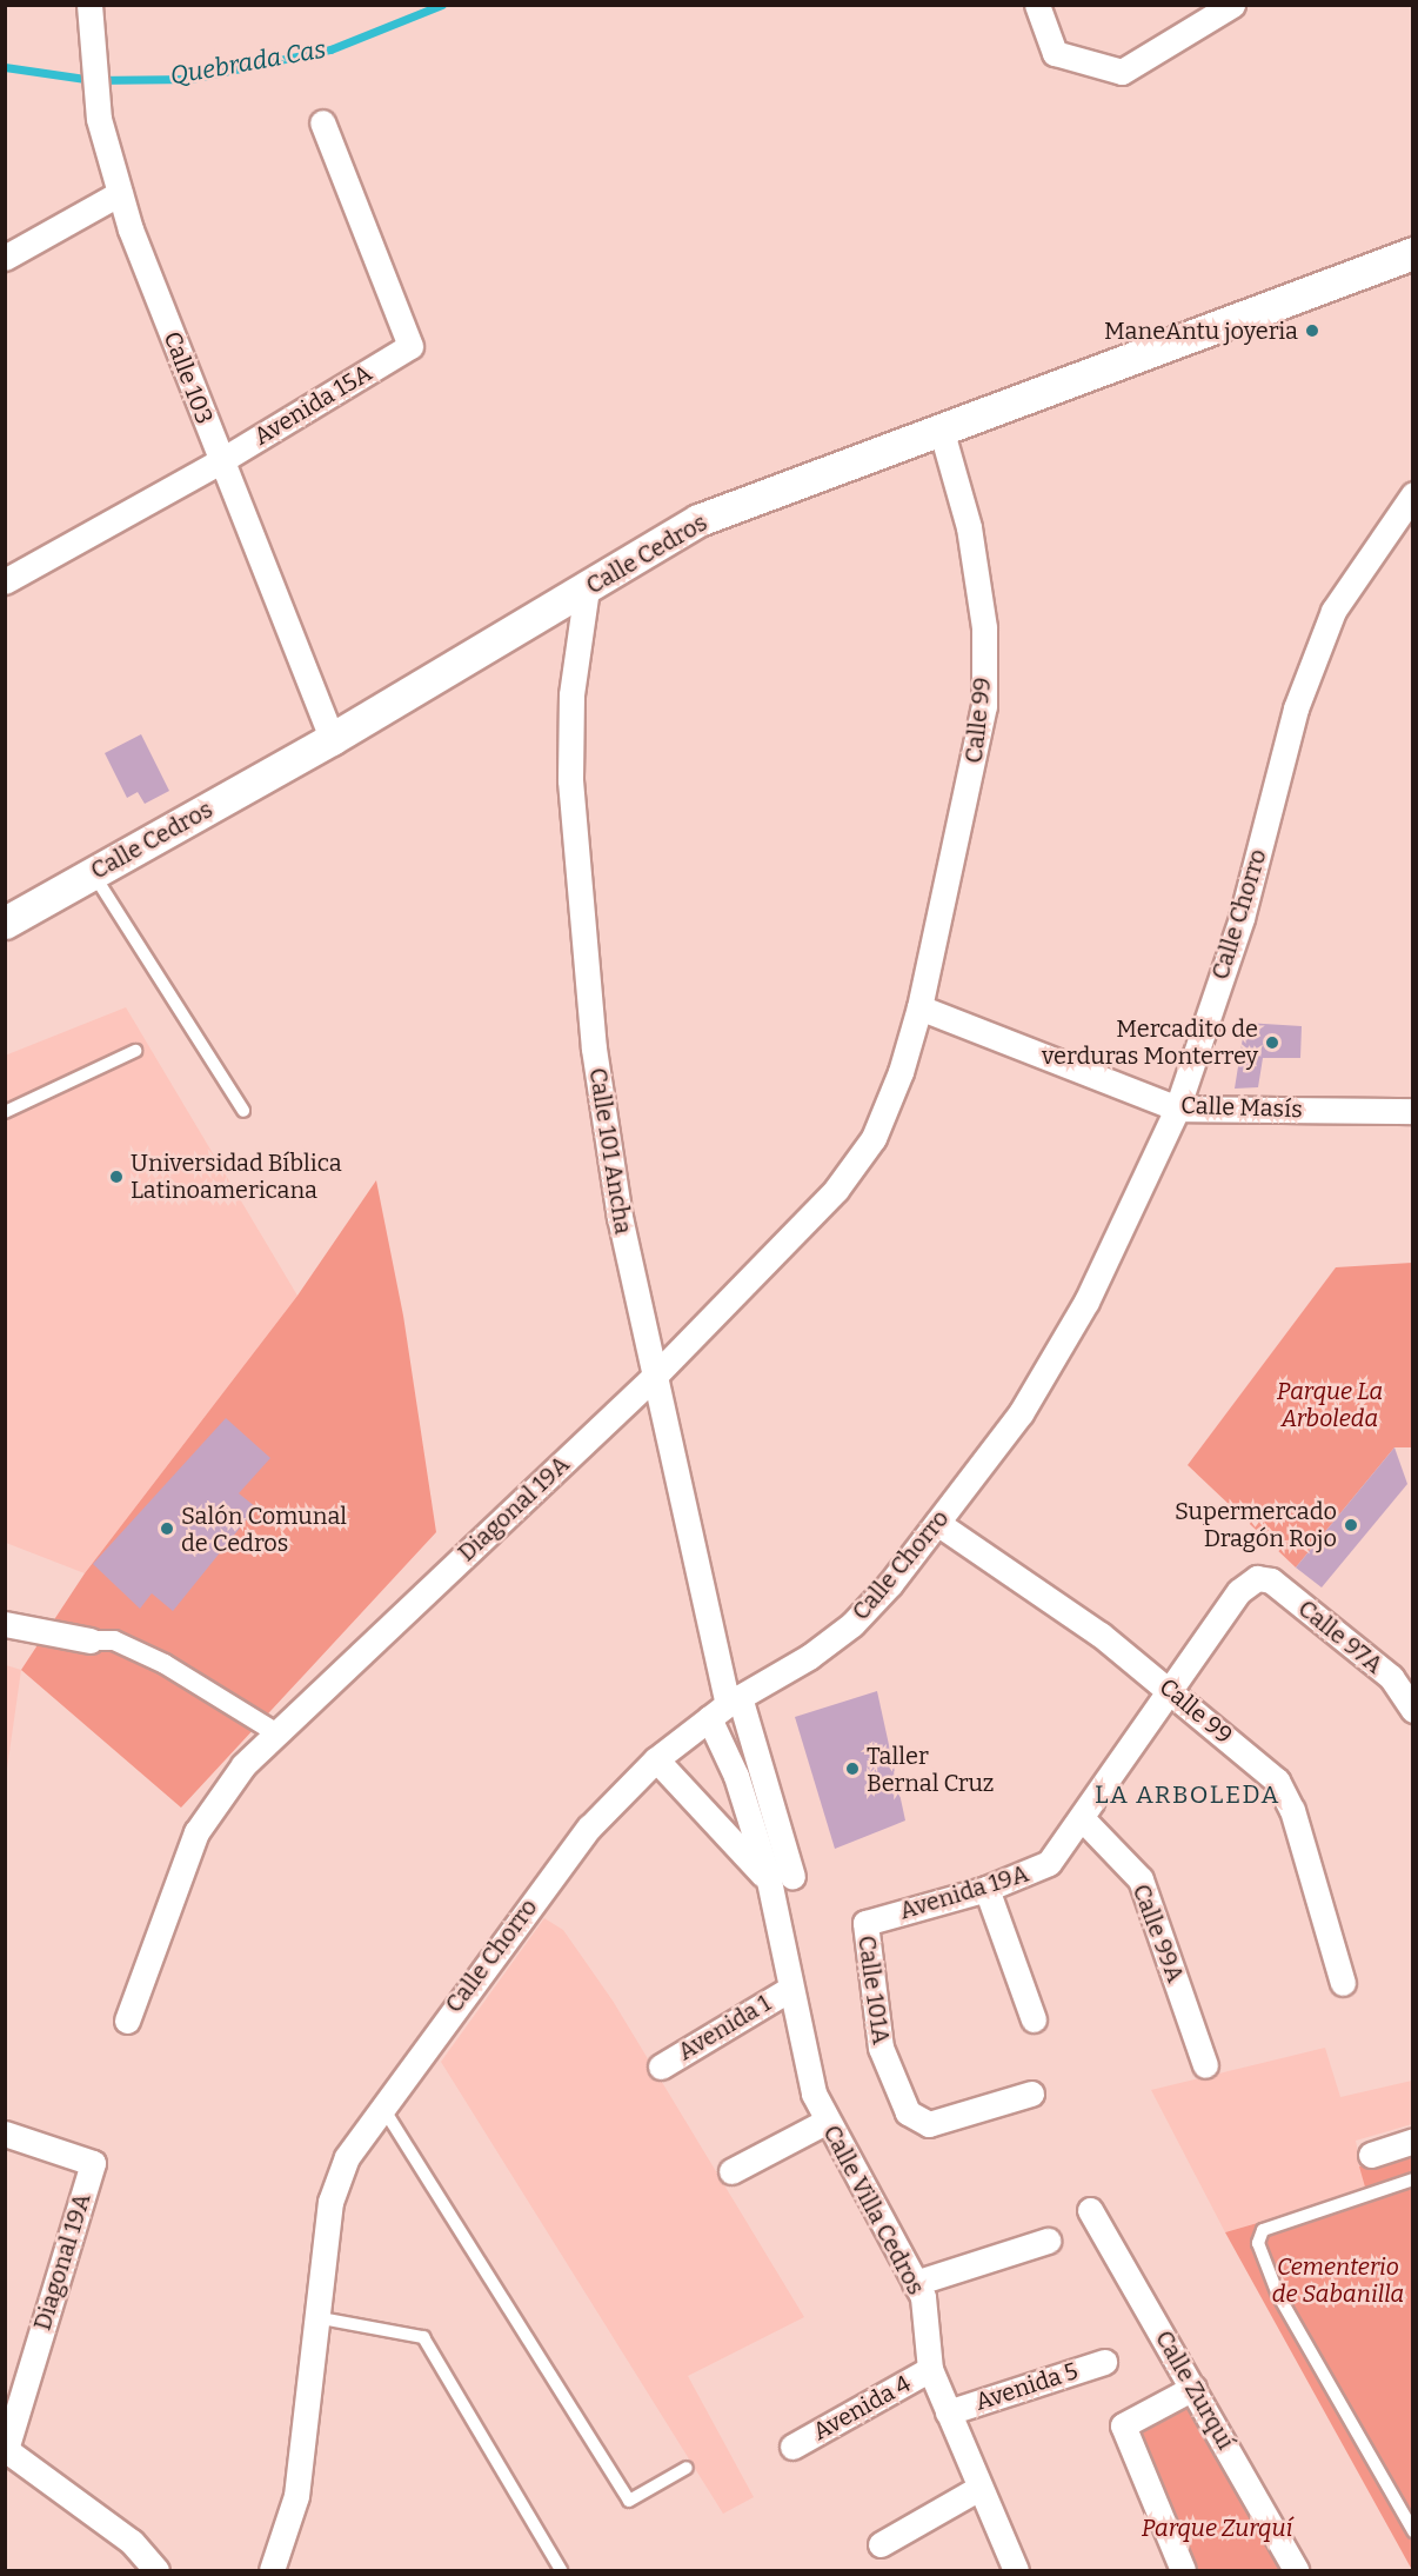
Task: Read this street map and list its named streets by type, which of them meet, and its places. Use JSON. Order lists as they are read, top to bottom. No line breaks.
{"streets":{"street":["Calle 103","Avenida 15A","Calle Cedros","Calle 99","Calle Chorro","Calle Masís","Calle 101 Ancha","Diagonal 19A","Calle 97A","Avenida 19A","Calle 99A","Calle 101A","Avenida 1","Calle Villa Cedros","Avenida 5","Calle Zurquí","Avenida 4"]},"crossings":[["Calle 103","Avenida 15A"],["Calle 103","Calle Cedros"],["Calle Cedros","Calle 99"],["Calle Cedros","Calle 101 Ancha"],["Calle 99","Calle Chorro"],["Calle 99","Calle Masís"],["Calle 99","Diagonal 19A"],["Calle 99","Avenida 19A"],["Calle Chorro","Calle Masís"],["Calle Chorro","Calle 101 Ancha"],["Calle Masís","Diagonal 19A"],["Calle 101 Ancha","Diagonal 19A"],["Calle 97A","Avenida 19A"],["Avenida 19A","Calle 99A"],["Avenida 19A","Calle 101A"],["Avenida 1","Calle Villa Cedros"],["Calle Villa Cedros","Avenida 5"],["Calle Villa Cedros","Avenida 4"]],"districts":["LA ARBOLEDA"],"water":["Quebrada Cas"],"parks":["Parque La Arboleda","Cementerio de Sabanilla","Parque Zurquí"],"places":["ManeAntu joyeria","Mercadito de verduras Monterrey","Universidad Bíblica Latinoamericana","Supermercado Dragón Rojo","Salón Comunal de Cedros","Taller Bernal Cruz"]}
